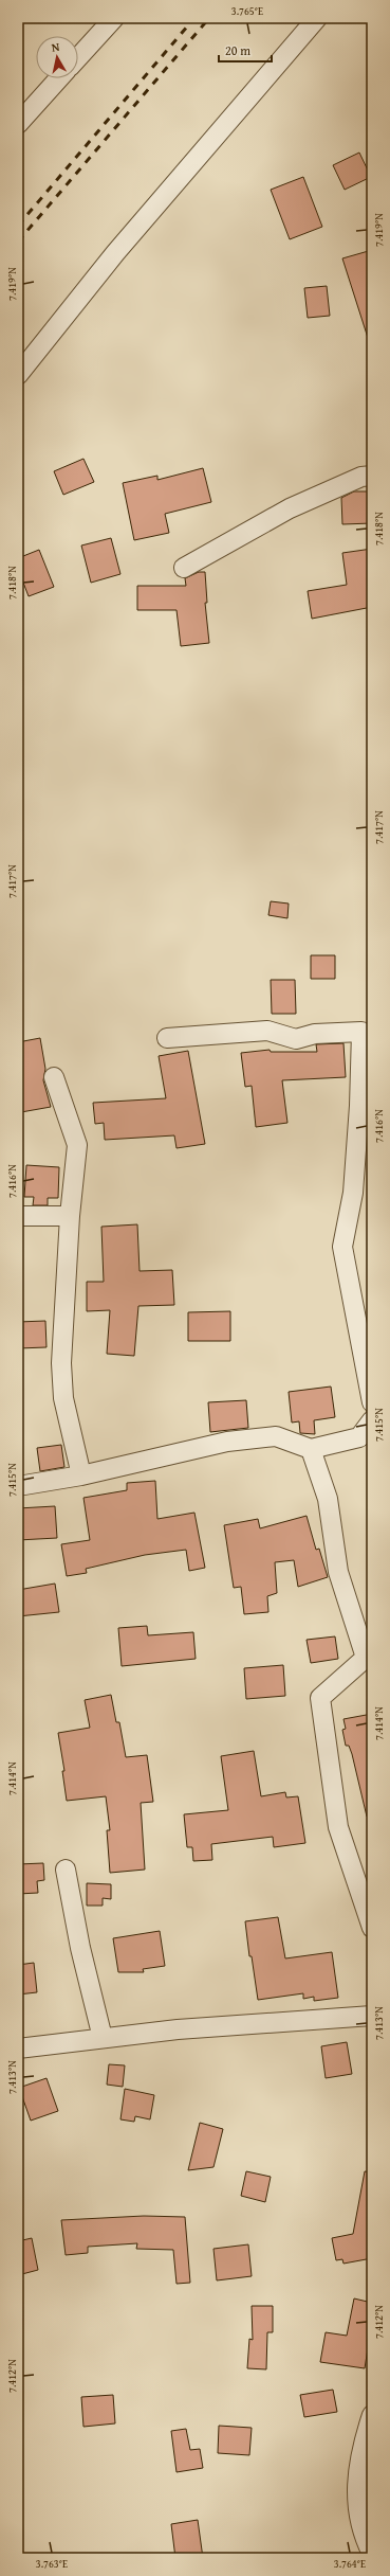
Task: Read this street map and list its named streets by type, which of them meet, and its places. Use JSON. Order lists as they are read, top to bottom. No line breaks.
{"scale_bar":"20 m","north":"top","coordinates":["3.765°E","7.419°N","7.418°N","7.417°N","7.416°N","7.415°N","7.414°N","7.413°N","7.412°N","3.763°E","3.764°E"]}
